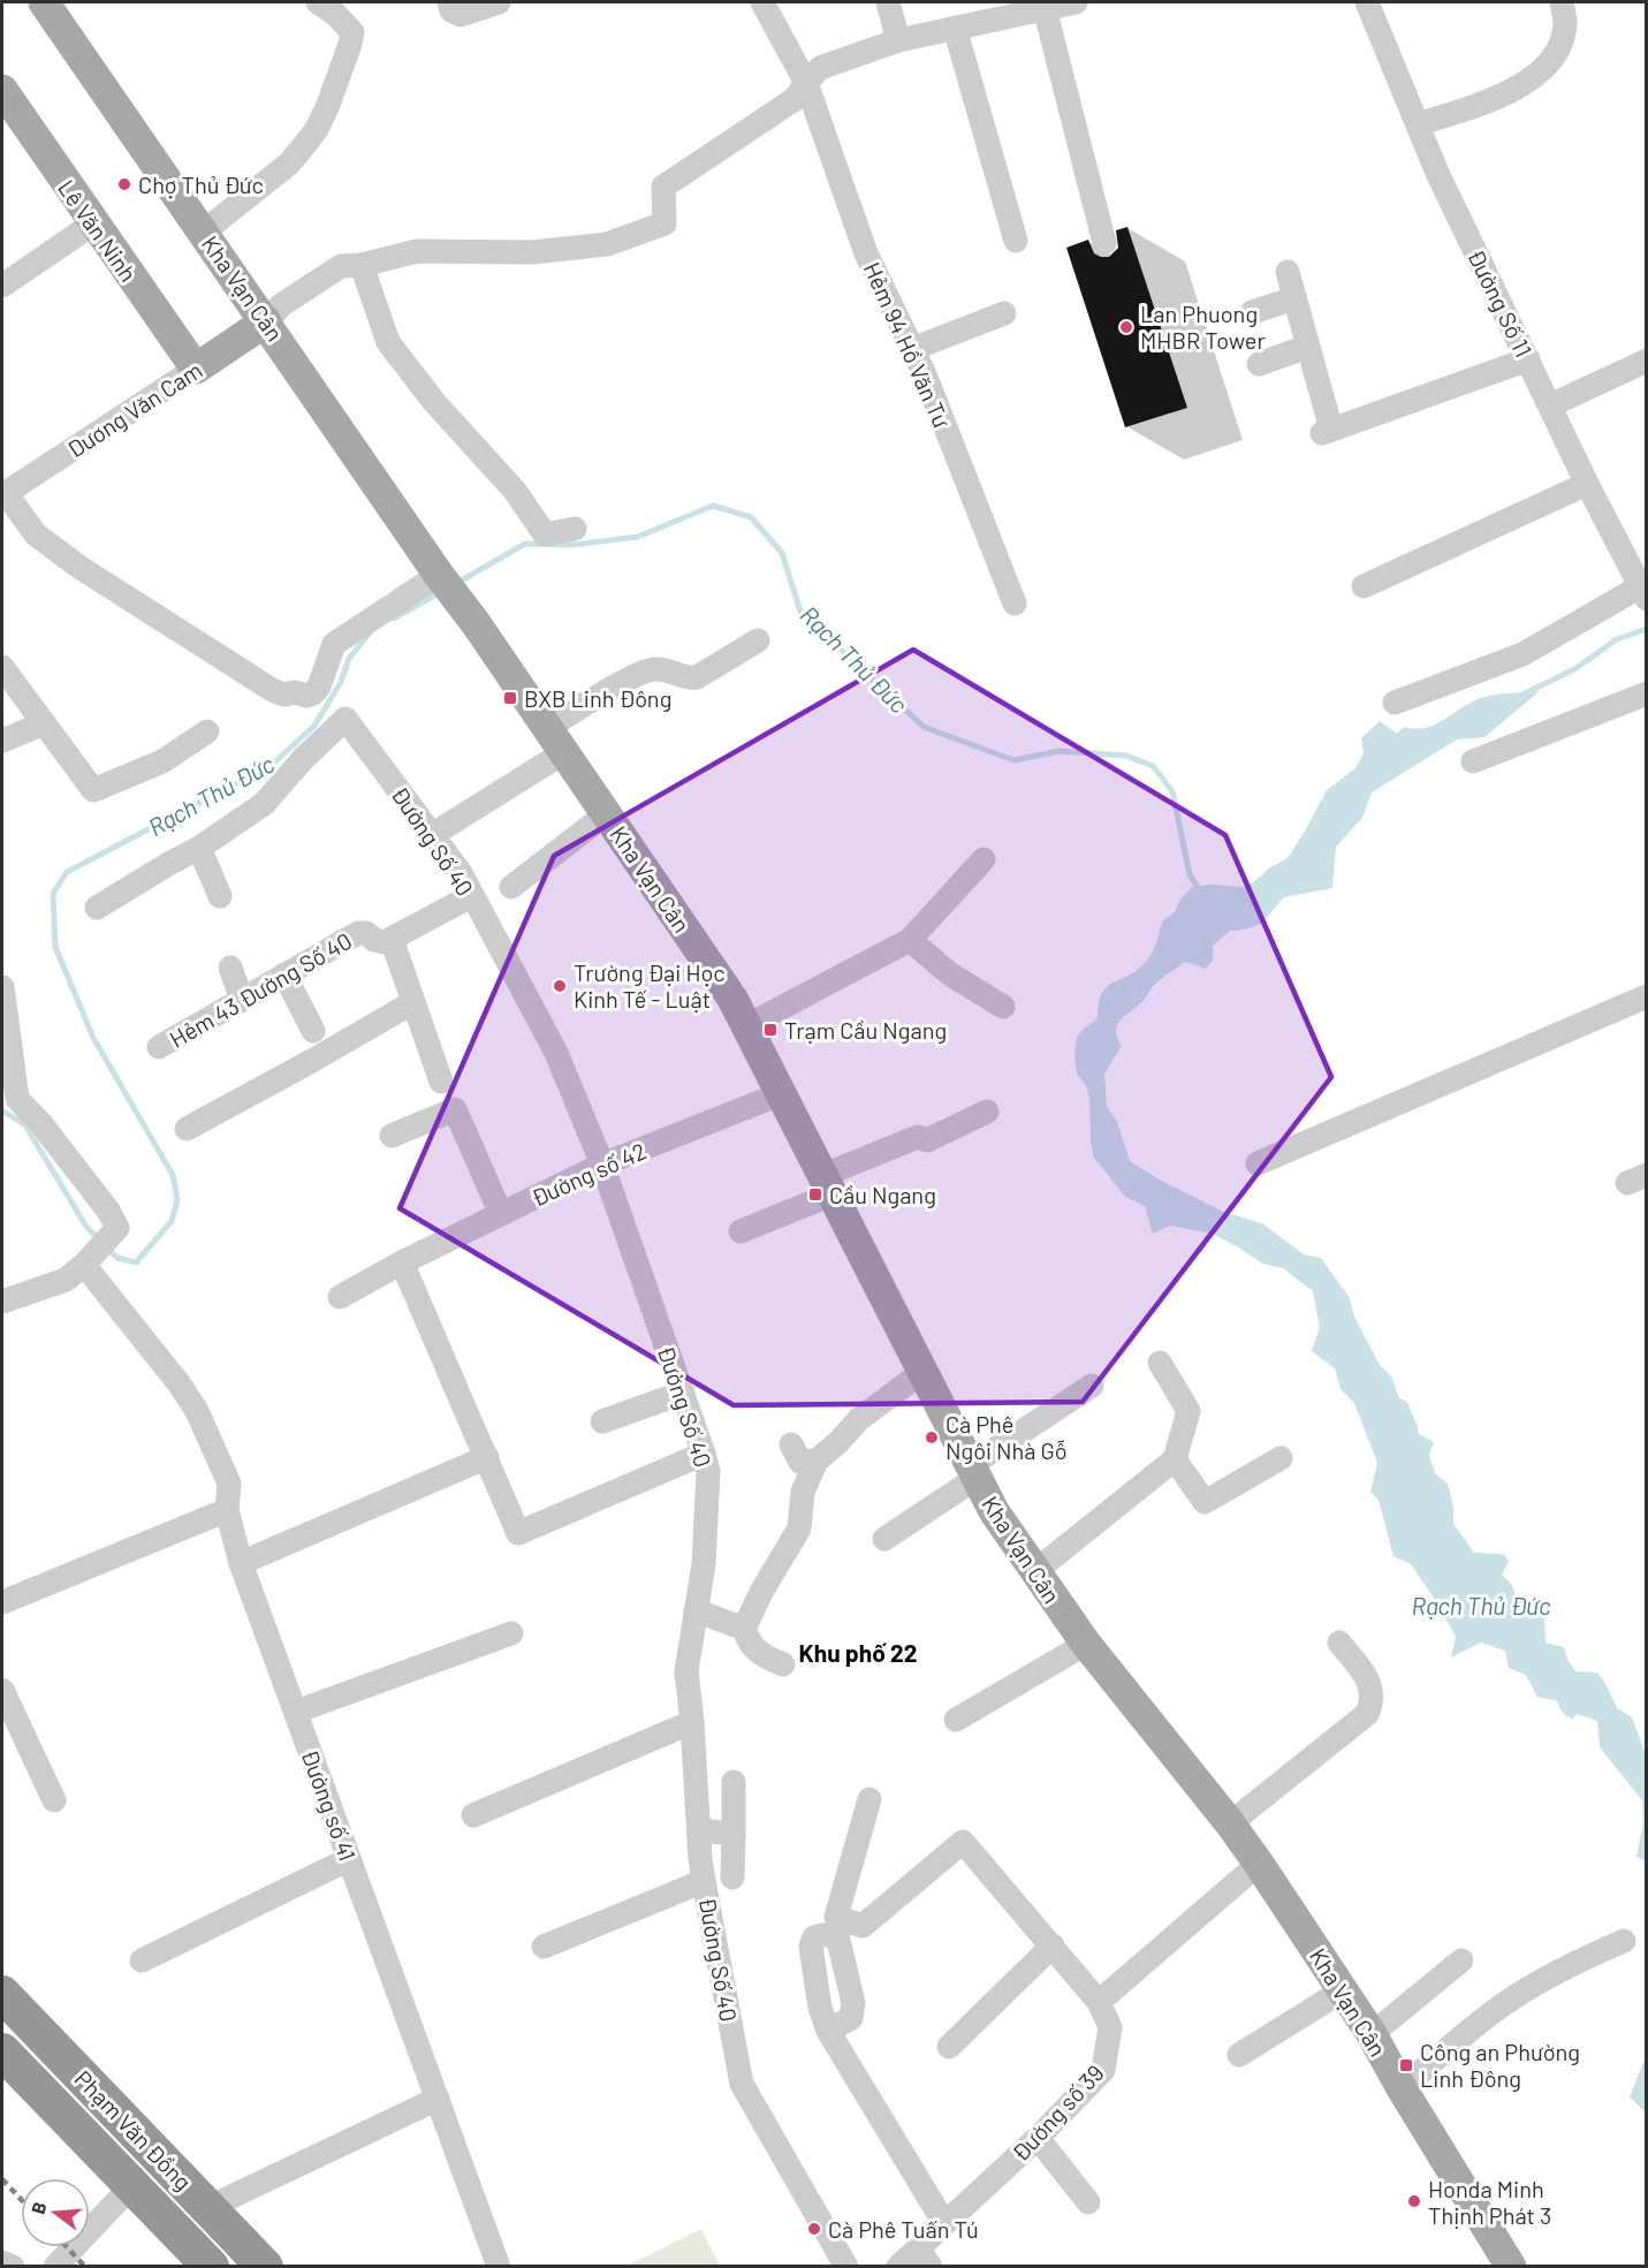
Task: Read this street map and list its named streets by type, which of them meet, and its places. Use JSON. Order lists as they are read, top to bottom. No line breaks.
{"streets":{"highway":["Phạm Văn Đồng"],"main road":["Lê Văn Ninh","Kha Vạn Cân","Dương Văn Cam"],"street":["Đường Số 11","Hẻm 94 Hồ Văn Tư","Đường Số 40","Hẻm 43 Đường Số 40","Đường số 42","Đường số 41","Đường số 39"]},"crossings":[["Lê Văn Ninh","Dương Văn Cam"],["Kha Vạn Cân","Dương Văn Cam"],["Kha Vạn Cân","Đường số 42"],["Đường Số 40","Đường số 42"]],"districts":["Khu phố 22"],"water":["Rạch Thủ Đức"],"places":{"other":["Chợ Thủ Đức","Lan Phuong MHBR Tower","Trường Đại Học Kinh Tế - Luật","Cà Phê Ngôi Nhà Gỗ","Honda Minh Thịnh Phát 3","Cà Phê Tuấn Tú"],"transit":["BXB Linh Đông","Trạm Cầu Ngang","Cầu Ngang","Công an Phường Linh Đông"]},"north":"left"}
